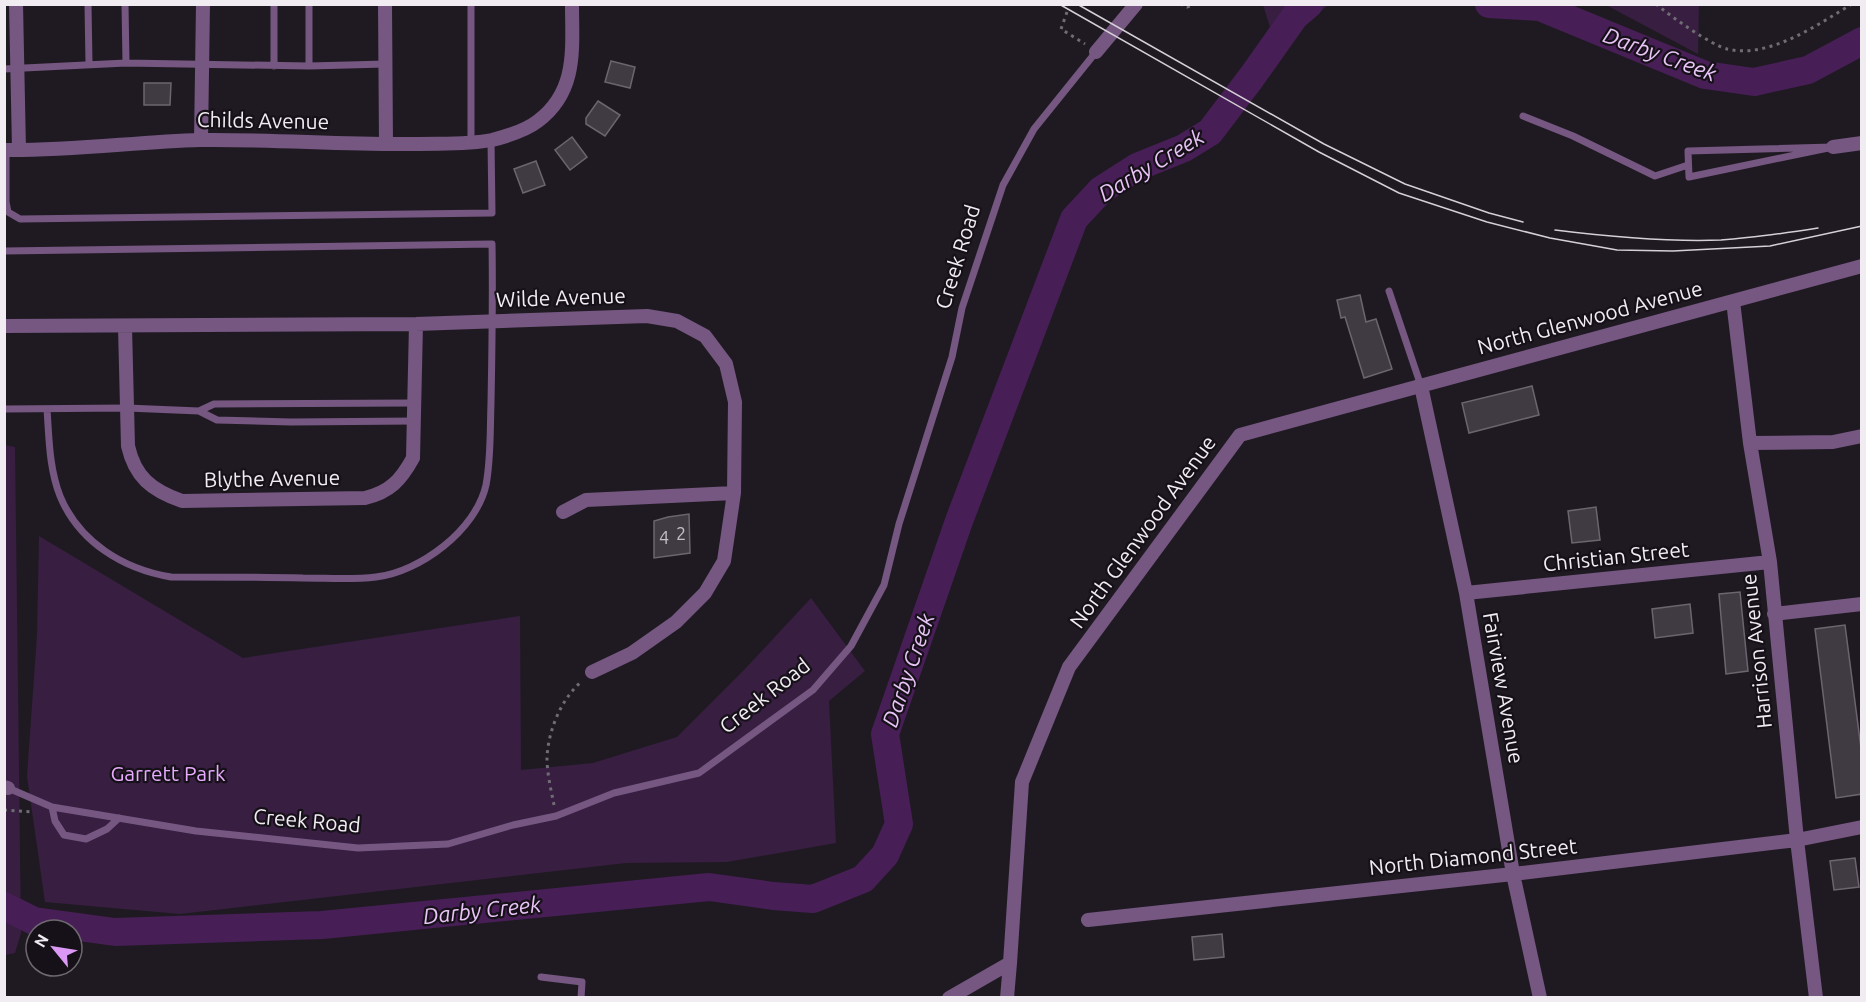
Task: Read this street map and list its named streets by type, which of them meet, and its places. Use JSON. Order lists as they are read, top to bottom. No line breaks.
{"streets":{"street":["Childs Avenue","Creek Road","Wilde Avenue","North Glenwood Avenue","Blythe Avenue","Christian Street","Harrison Avenue","Fairview Avenue","North Diamond Street"]},"crossings":[["Wilde Avenue","Blythe Avenue"],["North Glenwood Avenue","Harrison Avenue"],["North Glenwood Avenue","Fairview Avenue"],["Christian Street","Harrison Avenue"],["Christian Street","Fairview Avenue"],["Harrison Avenue","North Diamond Street"],["Fairview Avenue","North Diamond Street"]],"water":["Darby Creek"],"parks":["Garrett Park"],"house_numbers":["2","4"],"north":"top left"}
